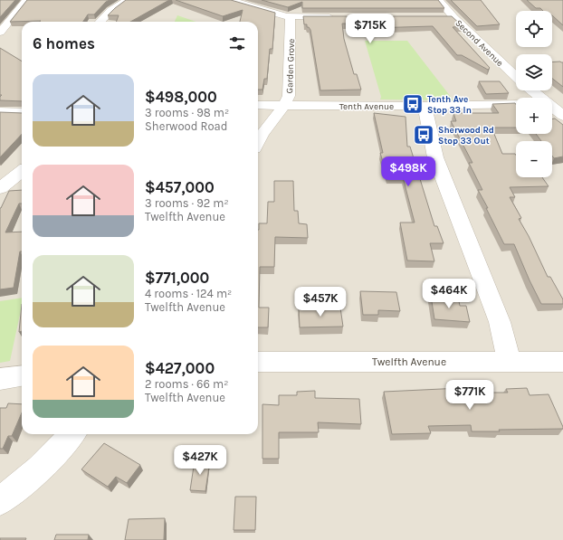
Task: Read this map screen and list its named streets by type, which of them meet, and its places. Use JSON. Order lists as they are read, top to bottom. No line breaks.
{"streets":{"street":["Second Avenue","Garden Grove","Tenth Avenue","Twelfth Avenue"]},"crossings":[["Garden Grove","Tenth Avenue"]],"places":{"bus stop":["Tenth Ave Stop 33 In","Sherwood Rd Stop 33 Out"]},"page":{"map_buttons":["+","−"],"price":["$715K","$498K","$464K","$457K","$771K","$427K"],"heading":"6 homes","list":[{"name":"$498,000","note":"3 rooms · 98 m² · Sherwood Road"},{"name":"$457,000","note":"3 rooms · 92 m² · Twelfth Avenue"},{"name":"$771,000","note":"4 rooms · 124 m² · Twelfth Avenue"},{"name":"$427,000","note":"2 rooms · 66 m² · Twelfth Avenue"}]}}
